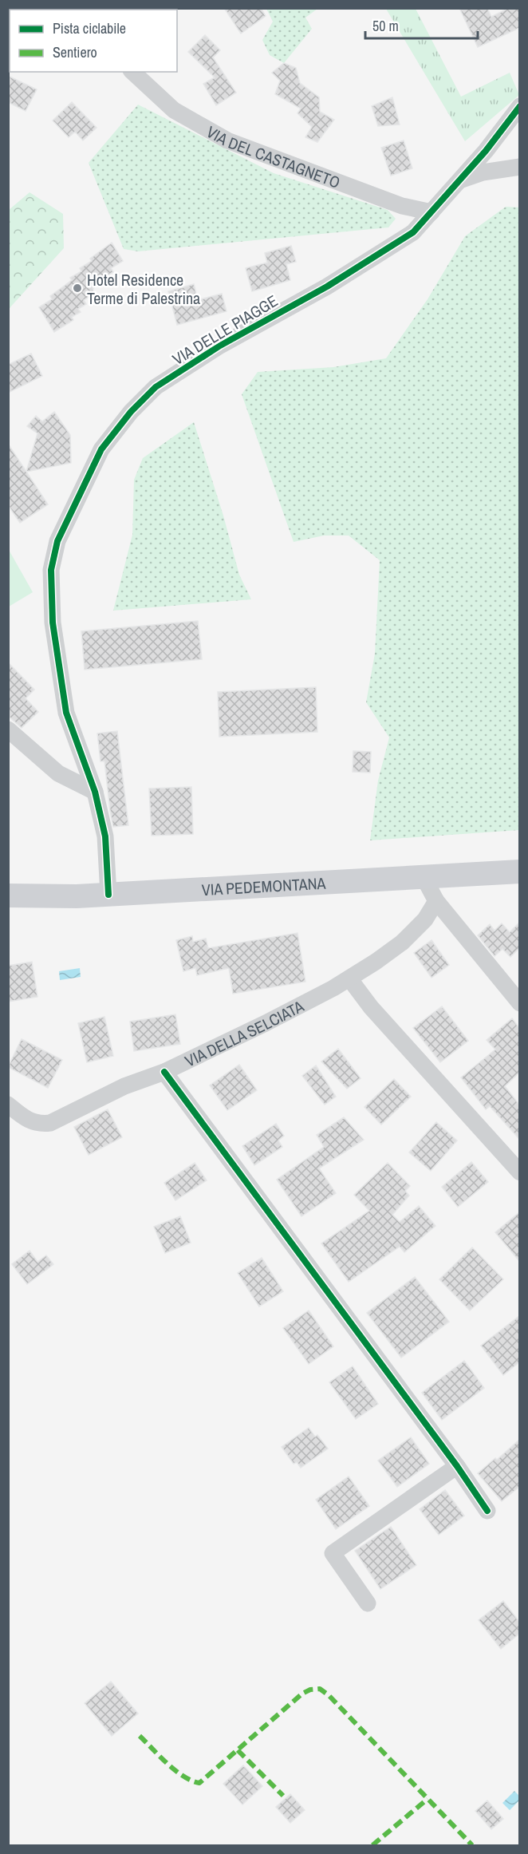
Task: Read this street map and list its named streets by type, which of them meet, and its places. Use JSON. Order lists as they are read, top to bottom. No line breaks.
{"streets":{"street":["VIA DEL CASTAGNETO","VIA DELLE PIAGGE","VIA PEDEMONTANA","VIA DELLA SELCIATA"]},"crossings":[["VIA DEL CASTAGNETO","VIA DELLE PIAGGE"],["VIA DELLE PIAGGE","VIA PEDEMONTANA"]],"places":["Hotel Residence Terme di Palestrina"],"legend":["Pista ciclabile","Sentiero"],"scale_bar":"50 m"}
